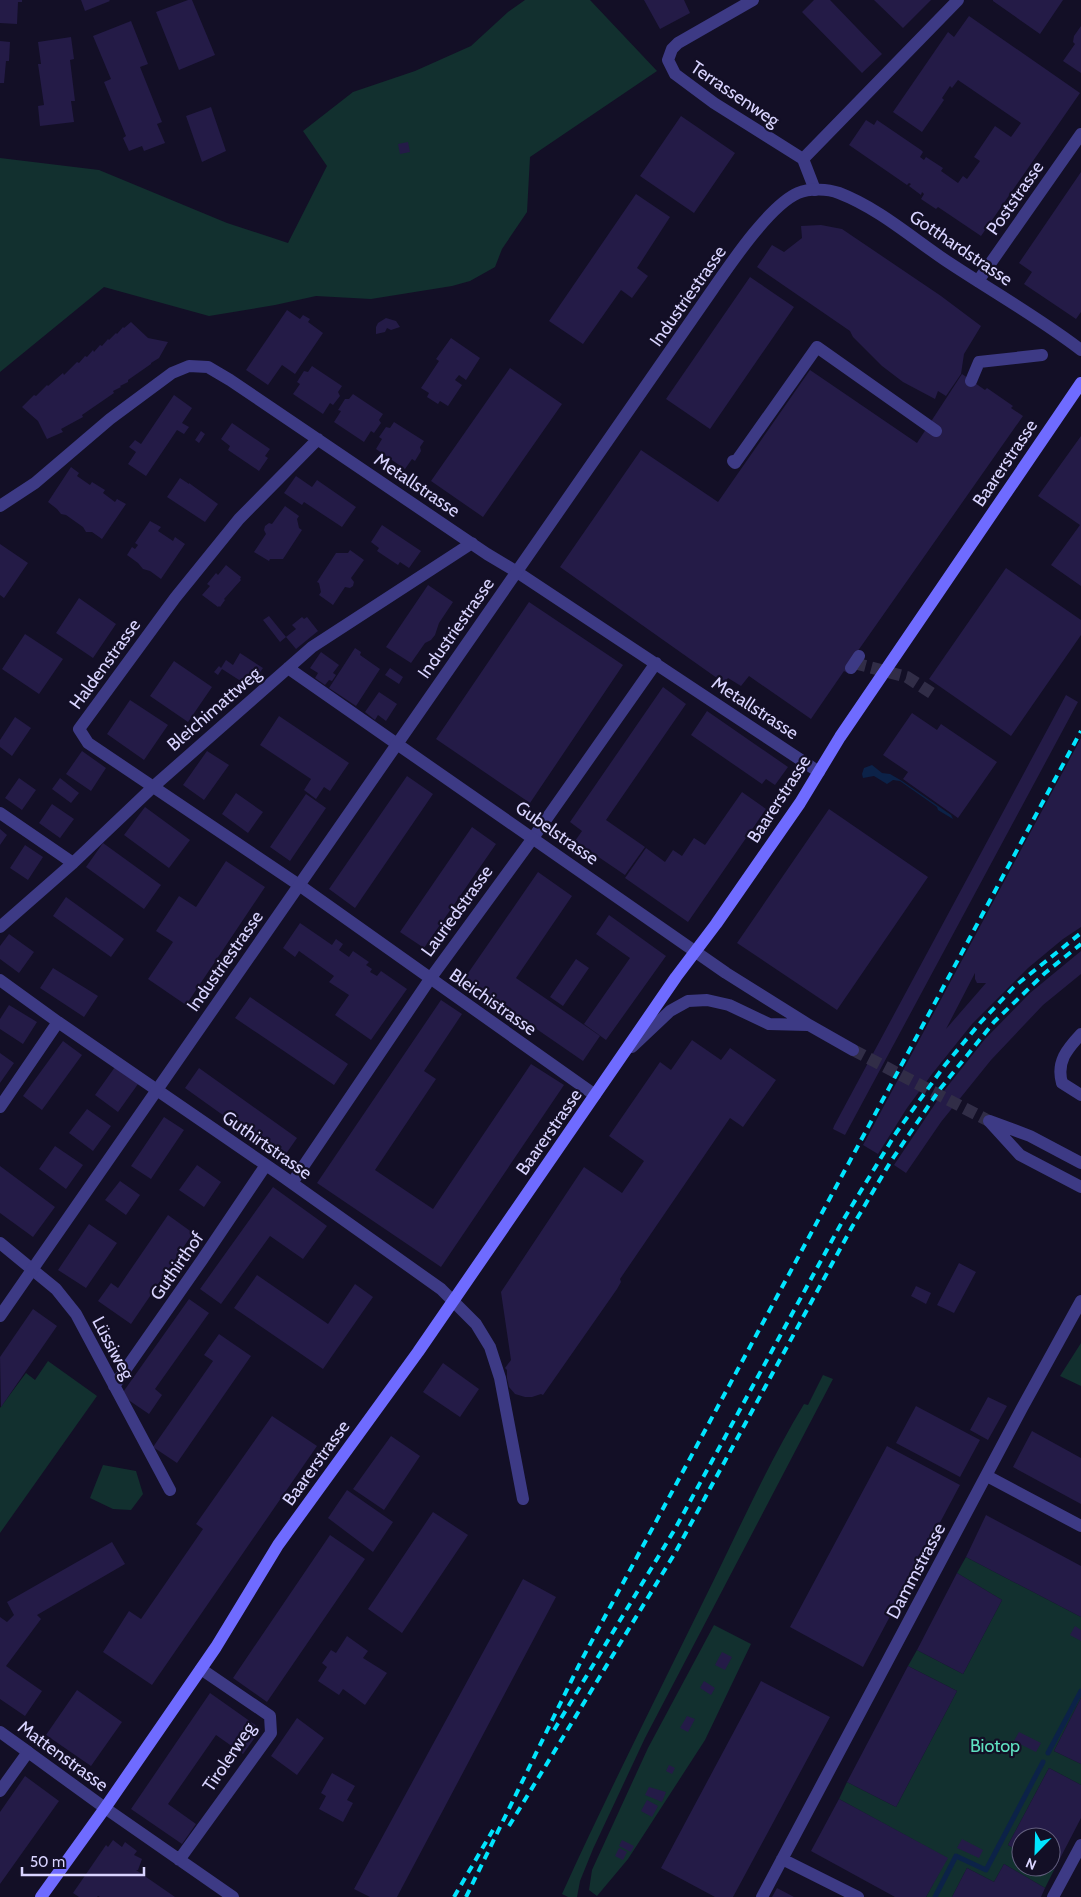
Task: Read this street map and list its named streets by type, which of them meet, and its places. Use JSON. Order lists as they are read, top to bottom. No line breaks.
{"streets":{"main road":["Baarerstrasse"],"street":["Terrassenweg","Poststrasse","Gotthardstrasse","Industriestrasse","Metallstrasse","Haldenstrasse","Bleichimattweg","Gubelstrasse","Lauriedstrasse","Bleichistrasse","Guthirtstrasse","Guthirthof","Lüssiweg","Dammstrasse","Mattenstrasse","Tirolerweg"]},"crossings":[["Poststrasse","Gotthardstrasse"],["Gotthardstrasse","Industriestrasse"],["Industriestrasse","Metallstrasse"],["Industriestrasse","Haldenstrasse"],["Industriestrasse","Gubelstrasse"],["Industriestrasse","Bleichistrasse"],["Industriestrasse","Guthirtstrasse"],["Industriestrasse","Lüssiweg"],["Baarerstrasse","Metallstrasse"],["Baarerstrasse","Gubelstrasse"],["Baarerstrasse","Bleichistrasse"],["Baarerstrasse","Guthirtstrasse"],["Baarerstrasse","Mattenstrasse"],["Baarerstrasse","Tirolerweg"],["Metallstrasse","Haldenstrasse"],["Metallstrasse","Bleichimattweg"],["Metallstrasse","Lauriedstrasse"],["Haldenstrasse","Bleichimattweg"],["Haldenstrasse","Bleichistrasse"],["Bleichimattweg","Gubelstrasse"],["Gubelstrasse","Lauriedstrasse"],["Lauriedstrasse","Bleichistrasse"],["Lauriedstrasse","Guthirtstrasse"],["Guthirtstrasse","Guthirthof"],["Guthirthof","Lüssiweg"],["Mattenstrasse","Tirolerweg"]],"parks":["Biotop"],"scale_bar":"50 m","north":"bottom left"}
